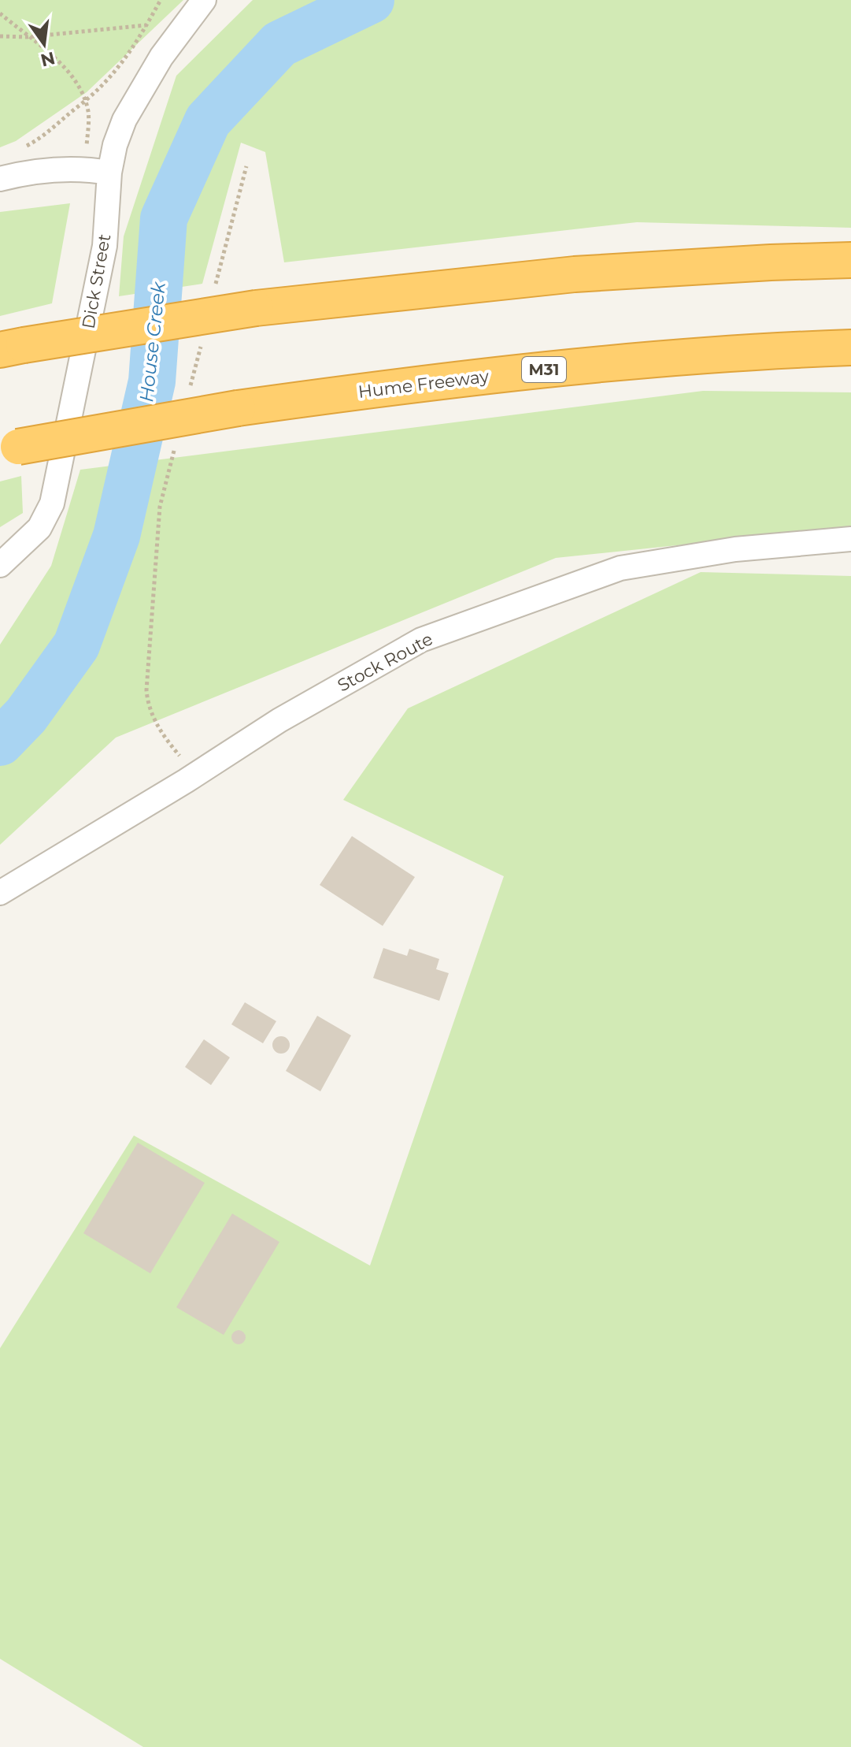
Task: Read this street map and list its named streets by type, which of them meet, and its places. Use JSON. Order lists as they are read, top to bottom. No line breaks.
{"streets":{"highway":["M31","Hume Freeway"],"street":["Dick Street","Stock Route"]},"water":["House Creek"],"north":"bottom"}
